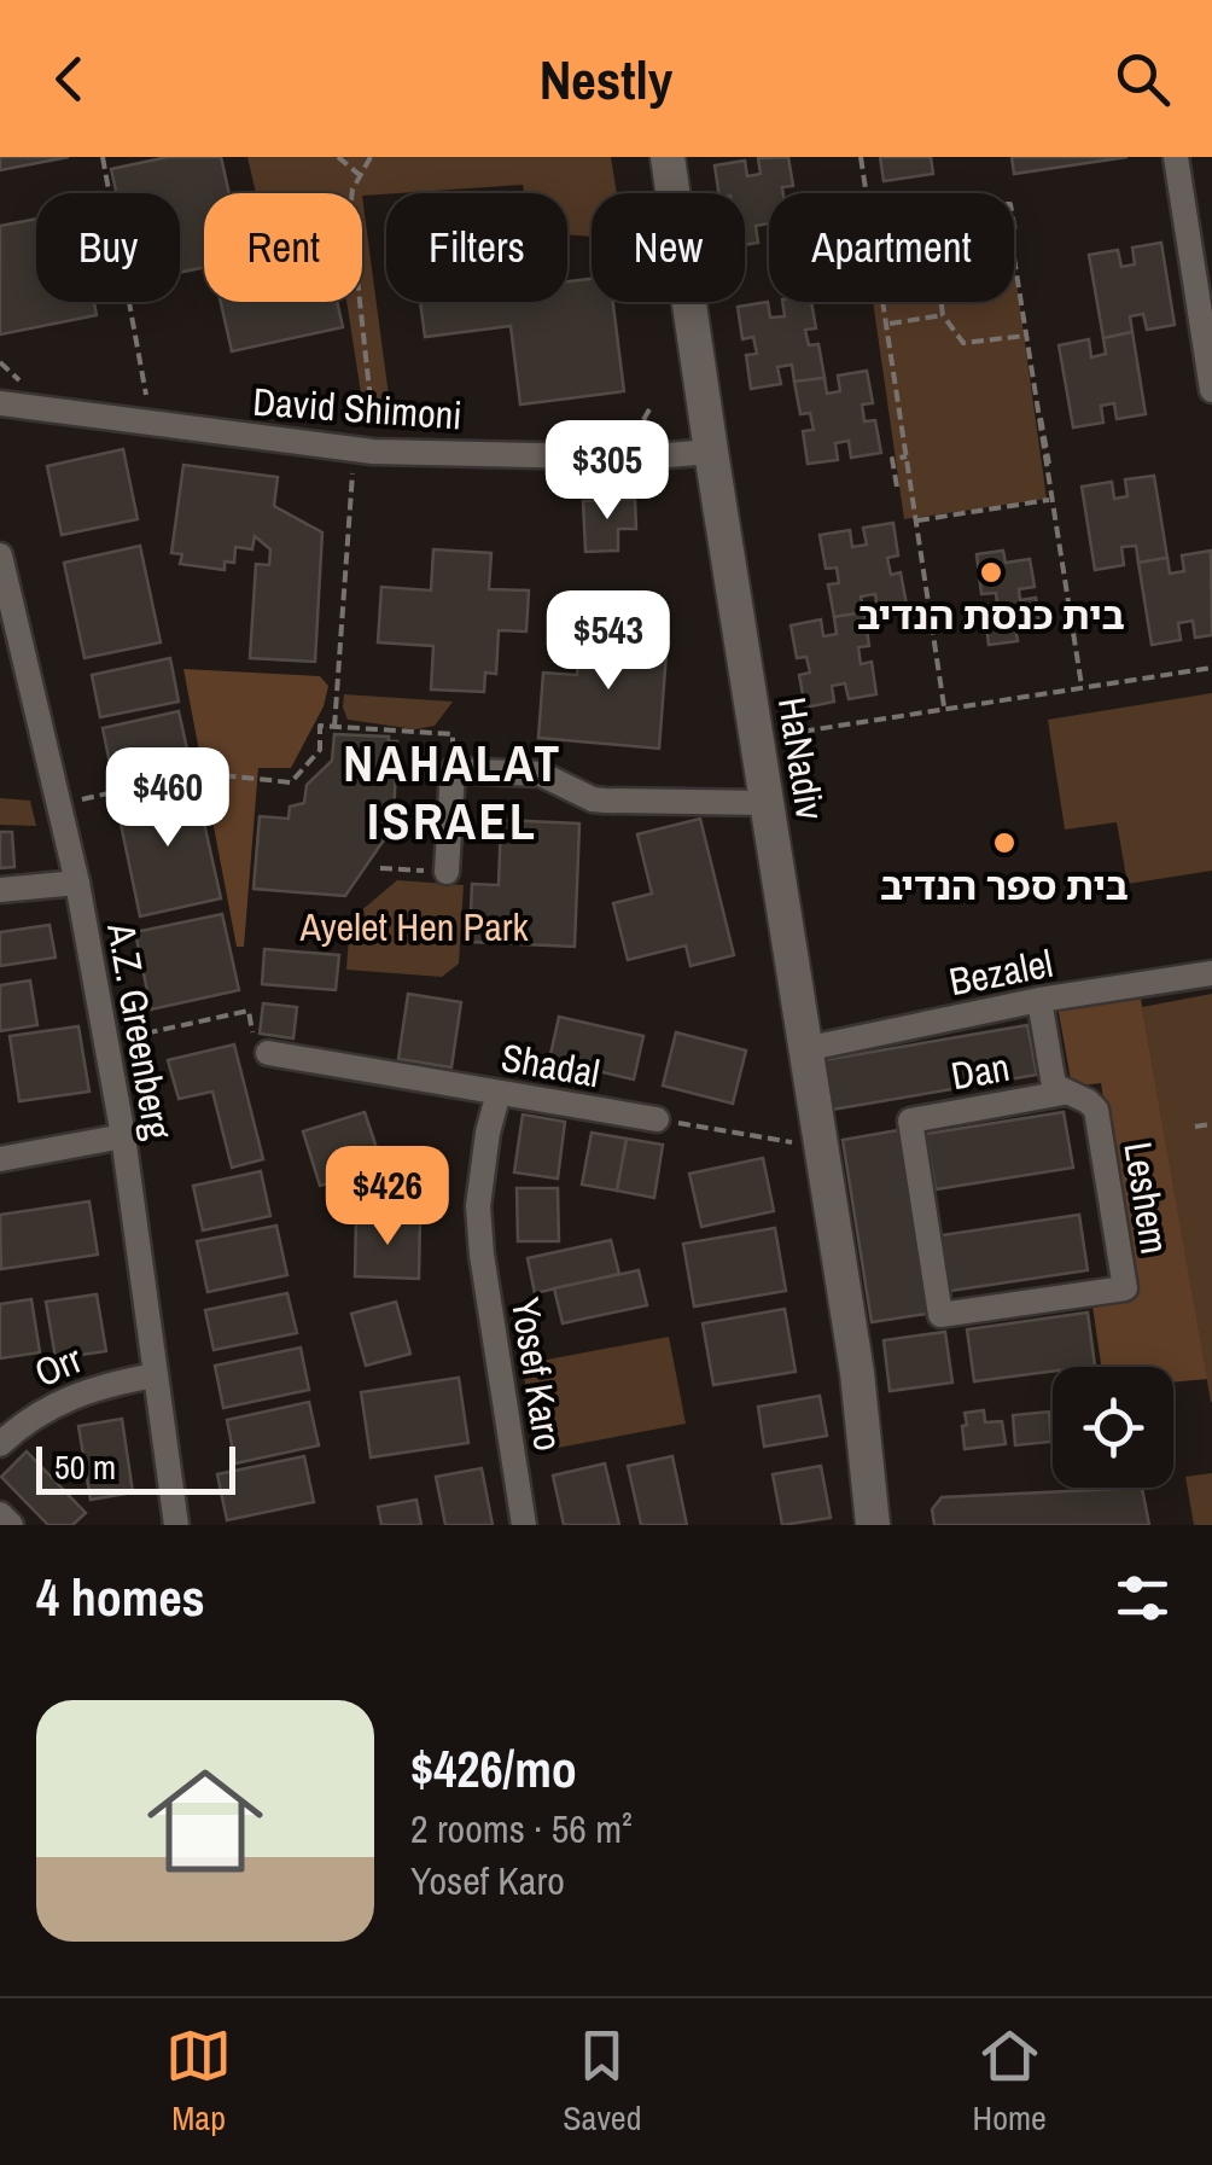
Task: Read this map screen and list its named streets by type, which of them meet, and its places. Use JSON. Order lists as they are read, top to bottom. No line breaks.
{"streets":{"street":["David Shimoni","HaNadiv","Bezalel","A.Z. Greenberg","Shadal","Dan","Leshem","Orr","Yosef Karo"]},"crossings":[["David Shimoni","HaNadiv"],["HaNadiv","Bezalel"],["Bezalel","Leshem"],["A.Z. Greenberg","Orr"],["Shadal","Yosef Karo"],["Dan","Leshem"]],"districts":["NAHALAT ISRAEL"],"parks":["Ayelet Hen Park"],"places":["בית כנסת הנדיב","בית ספר הנדיב"],"scale_bar":"50 m","page":{"header":"Nestly","chip":["Buy","Rent","Filters","New","Apartment"],"price":["$305","$543","$460","$426"],"scale":"50 m","heading":"4 homes","list":[{"name":"$426/mo","note":"2 rooms · 56 m² · Yosef Karo"}],"tabs":["Map","Saved","Home"]}}
